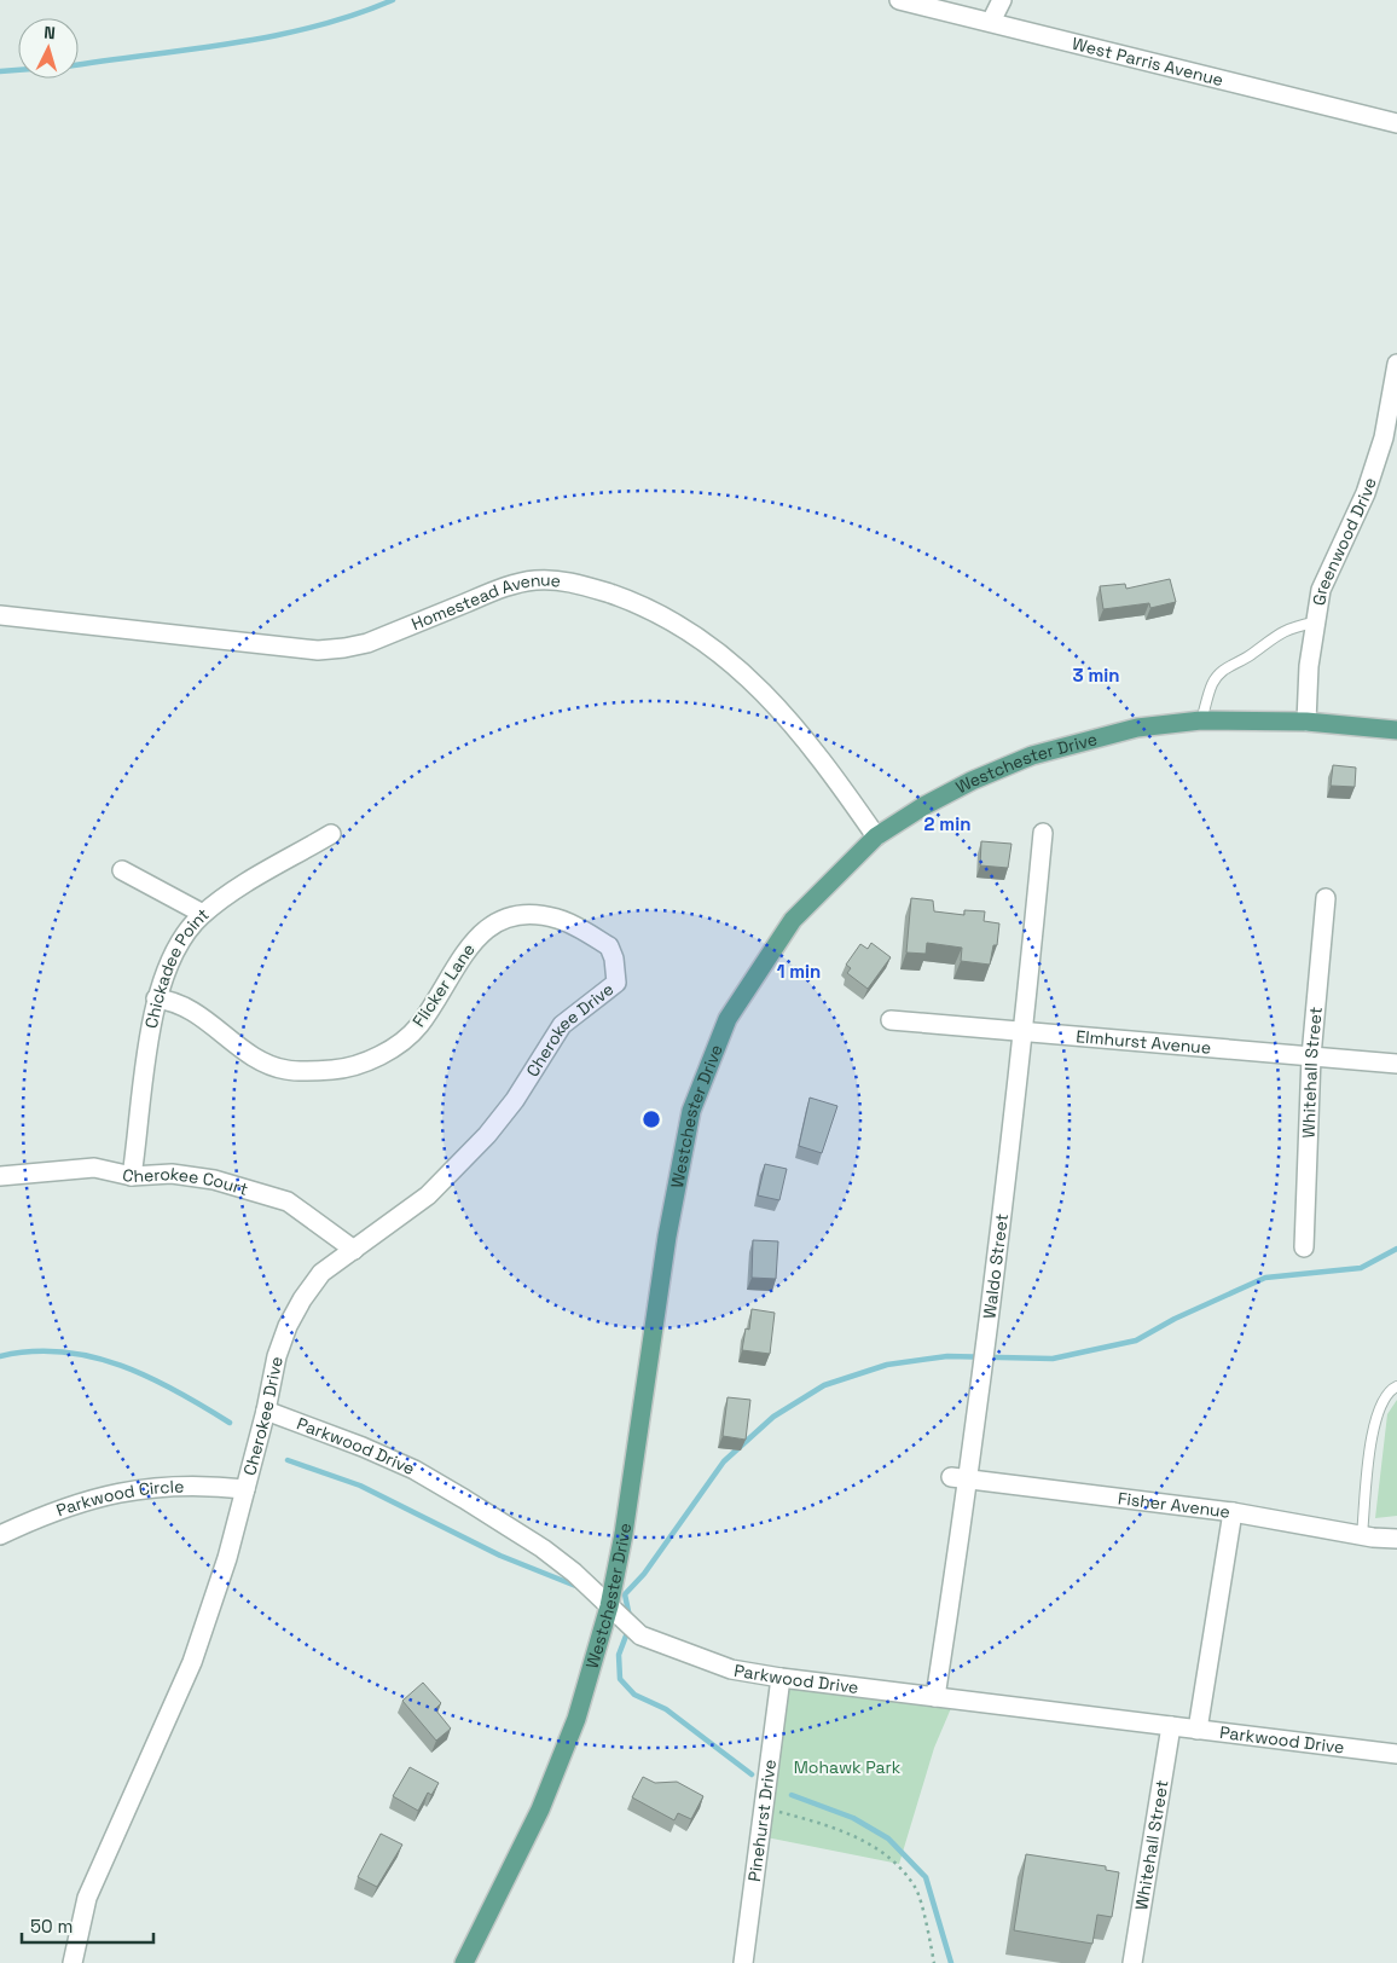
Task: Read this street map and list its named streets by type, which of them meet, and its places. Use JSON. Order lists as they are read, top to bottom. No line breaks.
{"streets":{"main road":["Westchester Drive"],"street":["West Parris Avenue","Greenwood Drive","Homestead Avenue","Chickadee Point","Flicker Lane","Cherokee Drive","Elmhurst Avenue","Whitehall Street","Cherokee Court","Waldo Street","Parkwood Drive","Parkwood Circle","Fisher Avenue","Pinehurst Drive"]},"crossings":[["Greenwood Drive","Westchester Drive"],["Homestead Avenue","Westchester Drive"],["Westchester Drive","Parkwood Drive"],["Chickadee Point","Flicker Lane"],["Chickadee Point","Cherokee Court"],["Flicker Lane","Cherokee Drive"],["Cherokee Drive","Cherokee Court"],["Cherokee Drive","Parkwood Drive"],["Cherokee Drive","Parkwood Circle"],["Elmhurst Avenue","Whitehall Street"],["Elmhurst Avenue","Waldo Street"],["Whitehall Street","Parkwood Drive"],["Waldo Street","Parkwood Drive"],["Waldo Street","Fisher Avenue"],["Parkwood Drive","Pinehurst Drive"]],"parks":["Mohawk Park"],"scale_bar":"50 m","north":"top","rings":["3 min","2 min","1 min"]}
